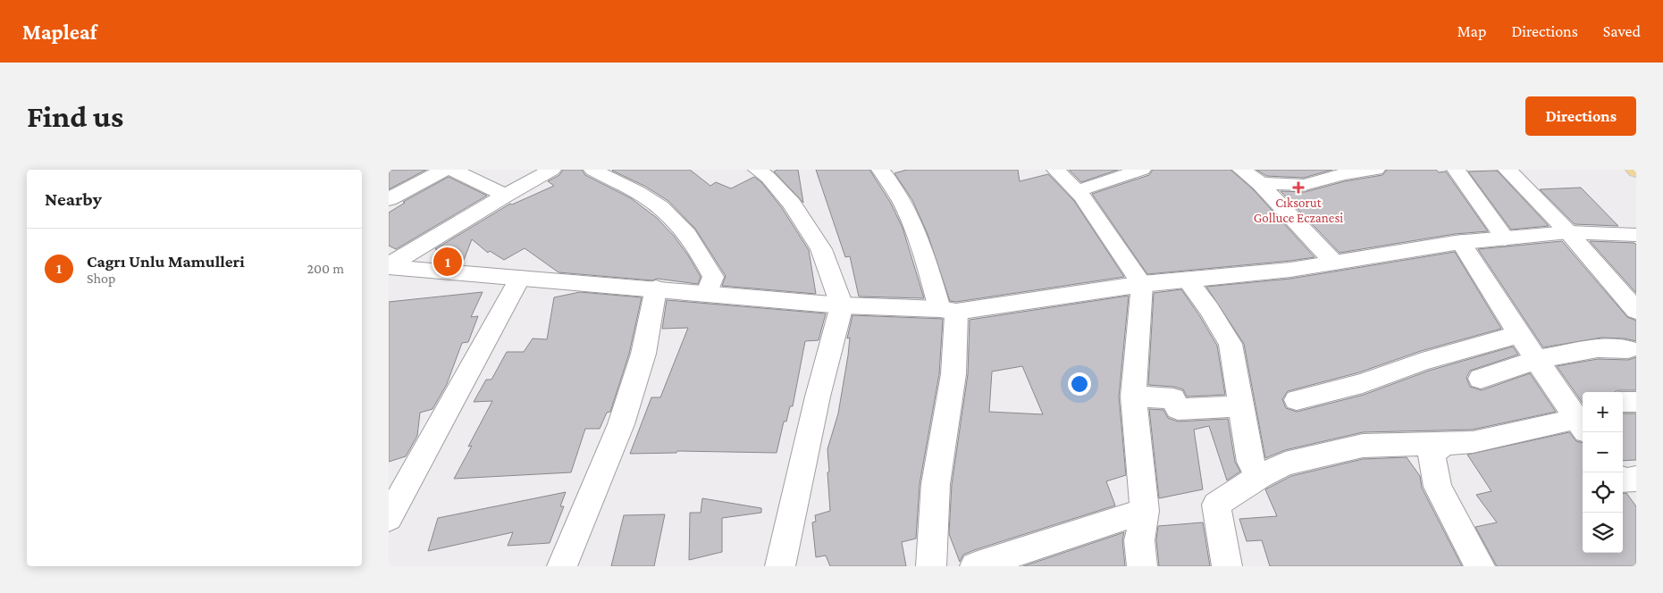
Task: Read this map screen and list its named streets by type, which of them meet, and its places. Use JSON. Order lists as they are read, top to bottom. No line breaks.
{"places":{"health":["Cıksorut Golluce Eczanesi"]},"page":{"header":"Mapleaf","nav":["Map","Directions","Saved"],"buttons":"Directions","title":"Find us","heading":"Nearby","list":[{"mark":"1","name":"Cagrı Unlu Mamulleri","note":"Shop","value":"200 m"}],"pins":"1","map_buttons":["+","−"]}}
